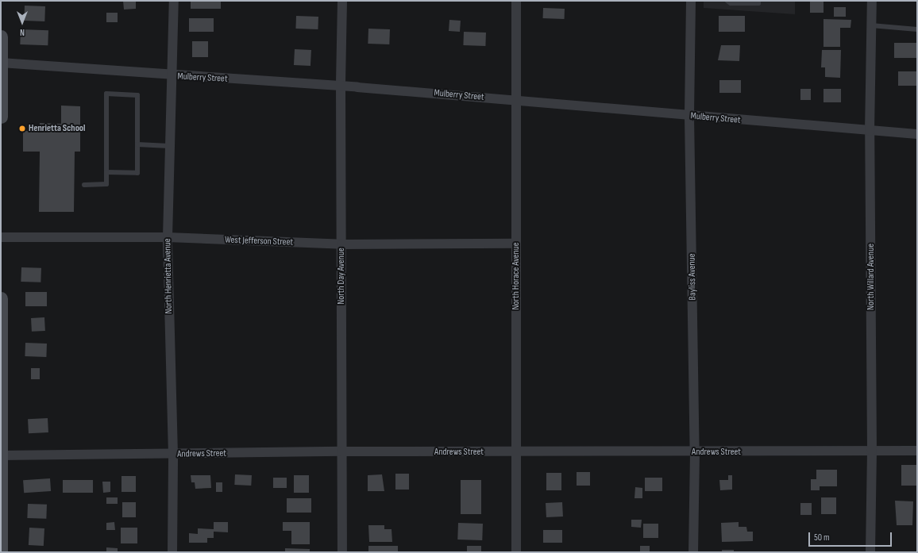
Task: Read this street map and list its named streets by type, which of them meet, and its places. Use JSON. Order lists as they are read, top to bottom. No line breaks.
{"streets":{"street":["Mulberry Street","West Jefferson Street","North Henrietta Avenue","North Day Avenue","North Horace Avenue","Bayliss Avenue","North Willard Avenue","Andrews Street"]},"crossings":[["Mulberry Street","North Henrietta Avenue"],["Mulberry Street","North Day Avenue"],["Mulberry Street","North Horace Avenue"],["Mulberry Street","Bayliss Avenue"],["Mulberry Street","North Willard Avenue"],["West Jefferson Street","North Henrietta Avenue"],["West Jefferson Street","North Day Avenue"],["West Jefferson Street","North Horace Avenue"],["North Henrietta Avenue","Andrews Street"],["North Day Avenue","Andrews Street"],["North Horace Avenue","Andrews Street"],["Bayliss Avenue","Andrews Street"],["North Willard Avenue","Andrews Street"]],"places":["Henrietta School"],"scale_bar":"50 m","north":"bottom"}
